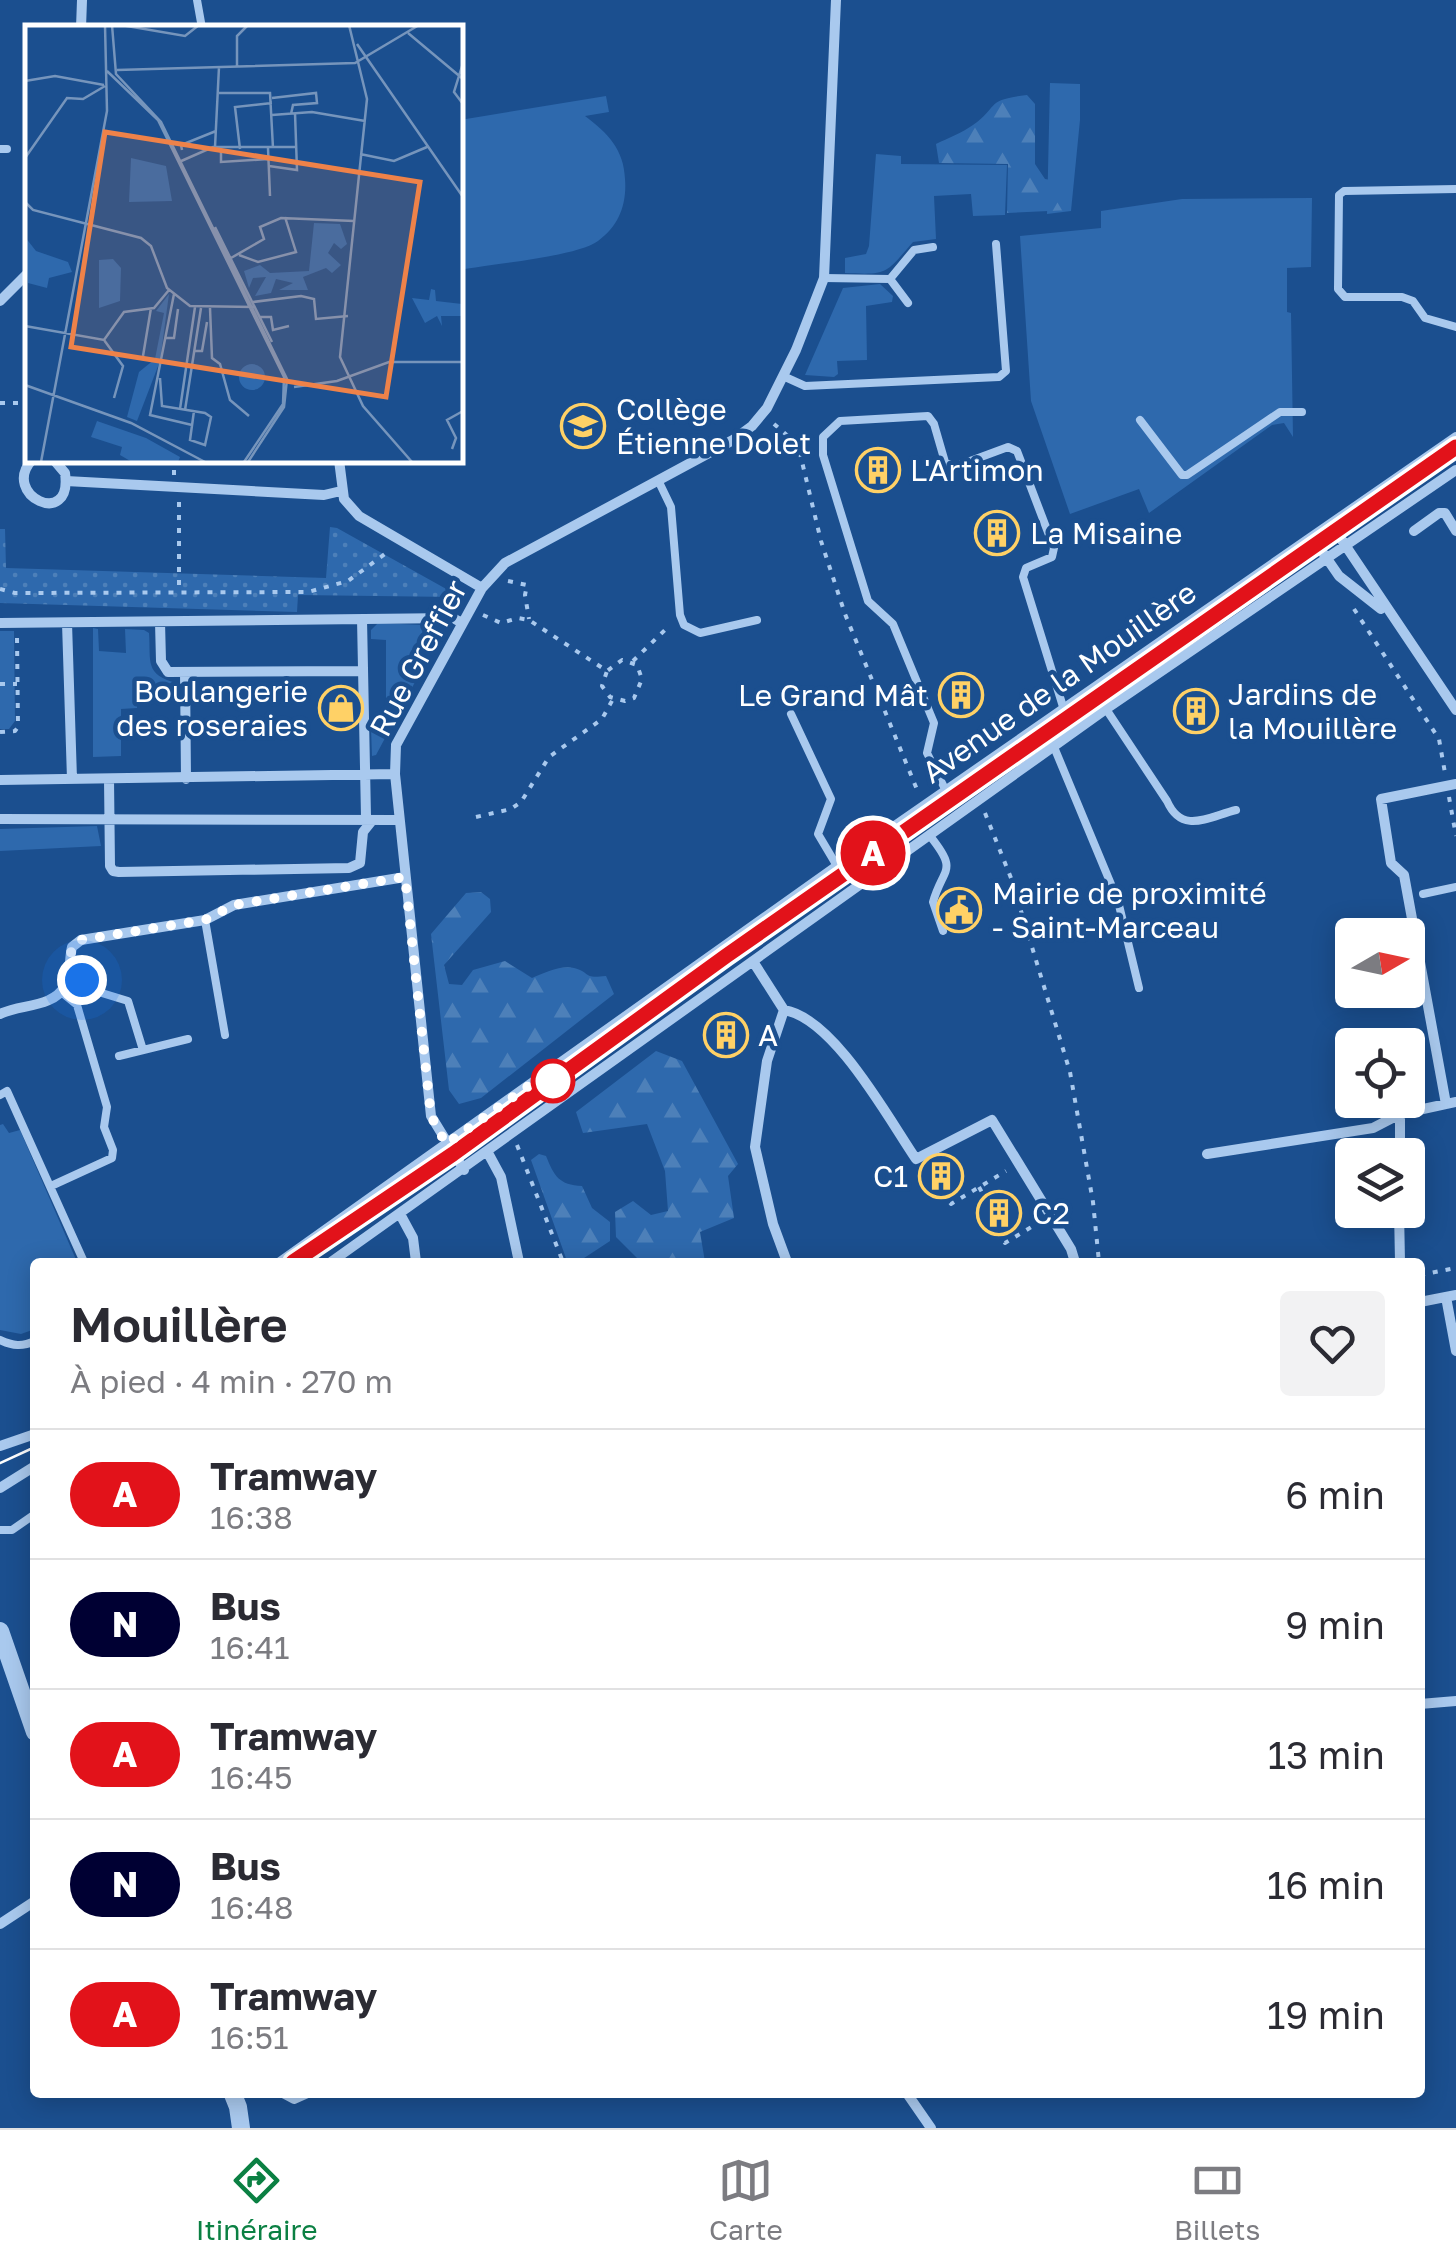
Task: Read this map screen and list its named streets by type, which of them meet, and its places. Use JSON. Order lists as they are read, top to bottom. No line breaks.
{"streets":{"street":["Rue Greffier","Avenue de la Mouillère"]},"crossings":[["Rue Greffier","Avenue de la Mouillère"]],"places":{"school or university":["Collège Étienne Dolet"],"building":["L'Artimon","La Misaine","Le Grand Mât","Jardins de la Mouillère","A","C1","C2"],"shop":["Boulangerie des roseraies"],"public building":["Mairie de proximité - Saint-Marceau"]},"lines":["tram line A"],"north":"right","page":{"on_map":"A","heading":["Mouillère","À pied · 4 min · 270 m"],"list":[{"mark":"A","name":"Tramway","note":"16:38","value":"6 min"},{"mark":"N","name":"Bus","note":"16:41","value":"9 min"},{"mark":"A","name":"Tramway","note":"16:45","value":"13 min"},{"mark":"N","name":"Bus","note":"16:48","value":"16 min"},{"mark":"A","name":"Tramway","note":"16:51","value":"19 min"}],"tabs":["Itinéraire","Carte","Billets"]}}
